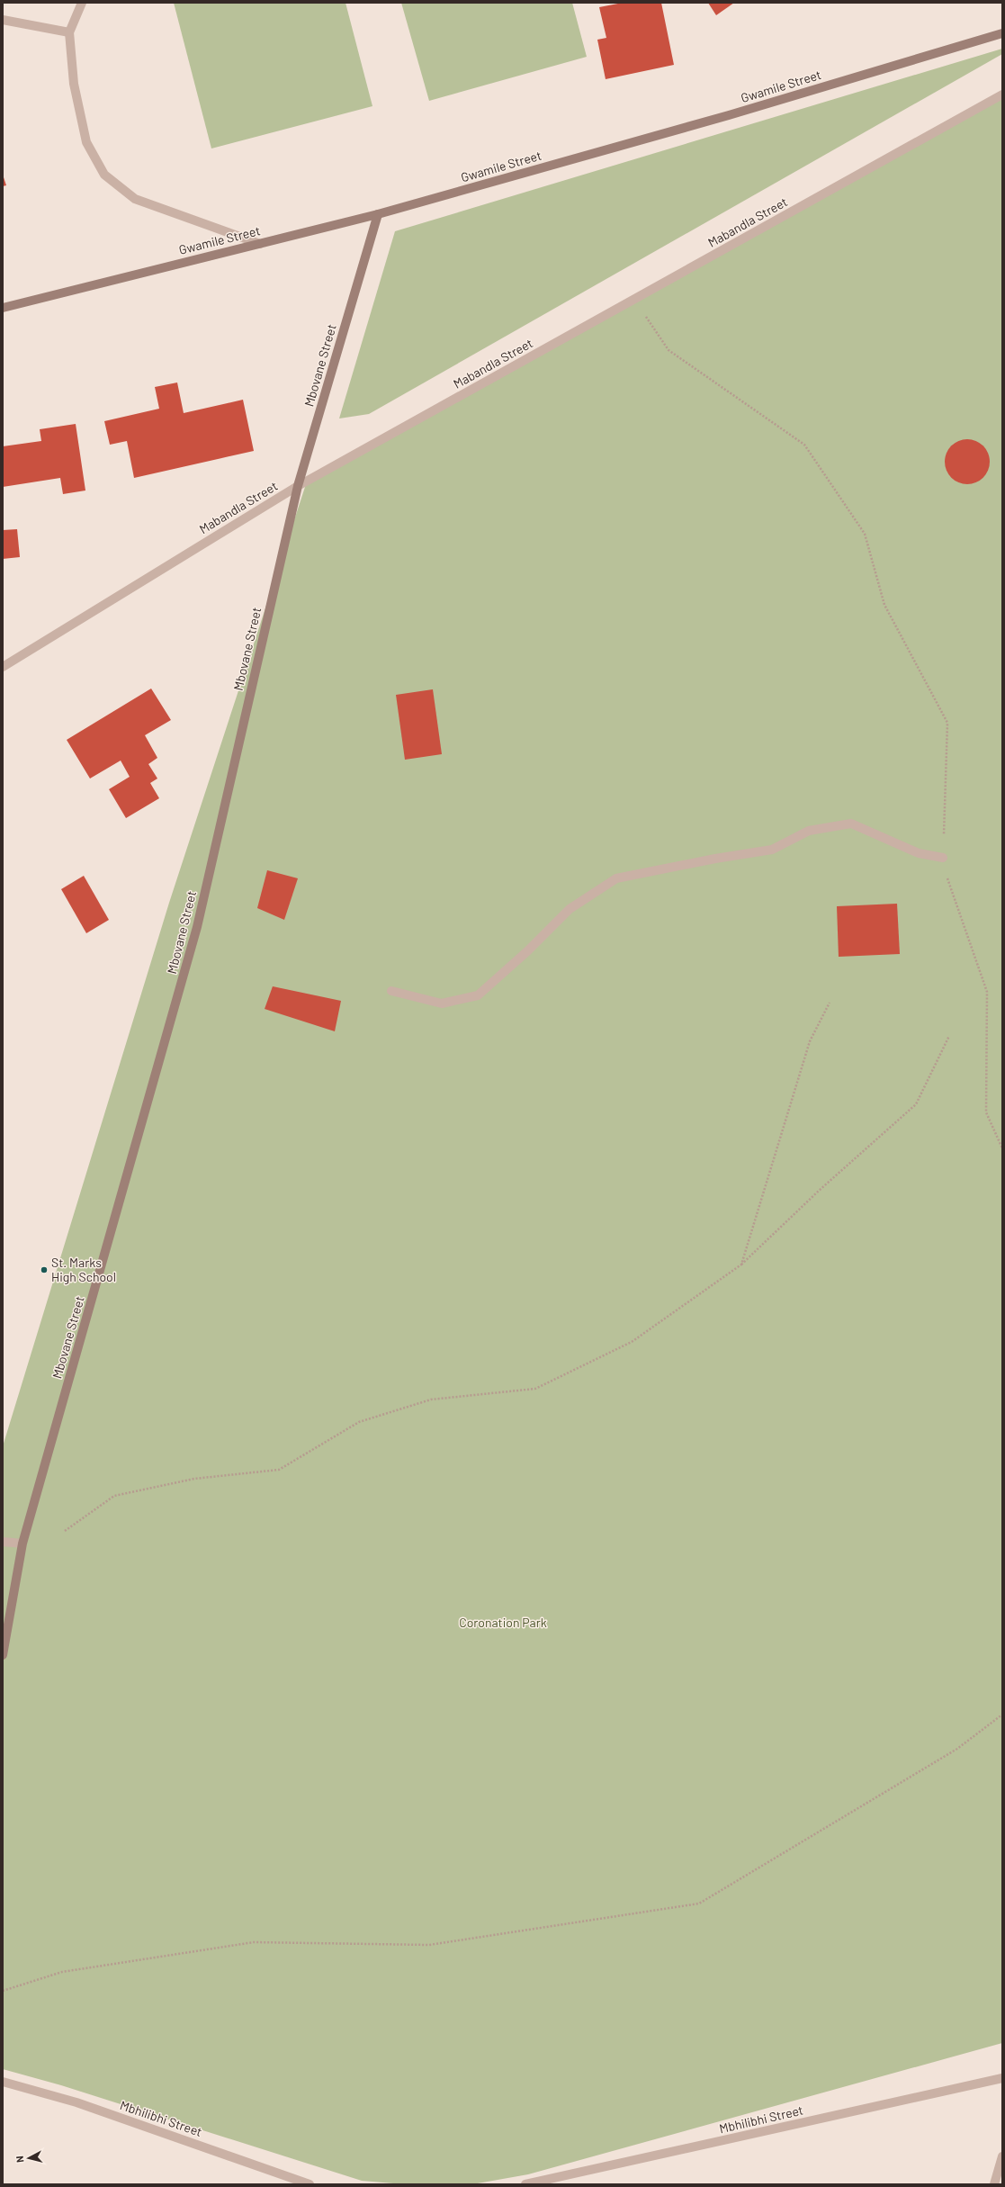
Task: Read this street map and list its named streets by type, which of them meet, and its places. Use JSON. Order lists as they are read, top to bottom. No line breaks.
{"streets":{"street":["Gwamile Street","Mabandla Street","Mbovane Street","Mbhilibhi Street"]},"crossings":[["Gwamile Street","Mbovane Street"],["Mabandla Street","Mbovane Street"]],"parks":["Coronation Park"],"places":["St. Marks High School"],"north":"left"}
